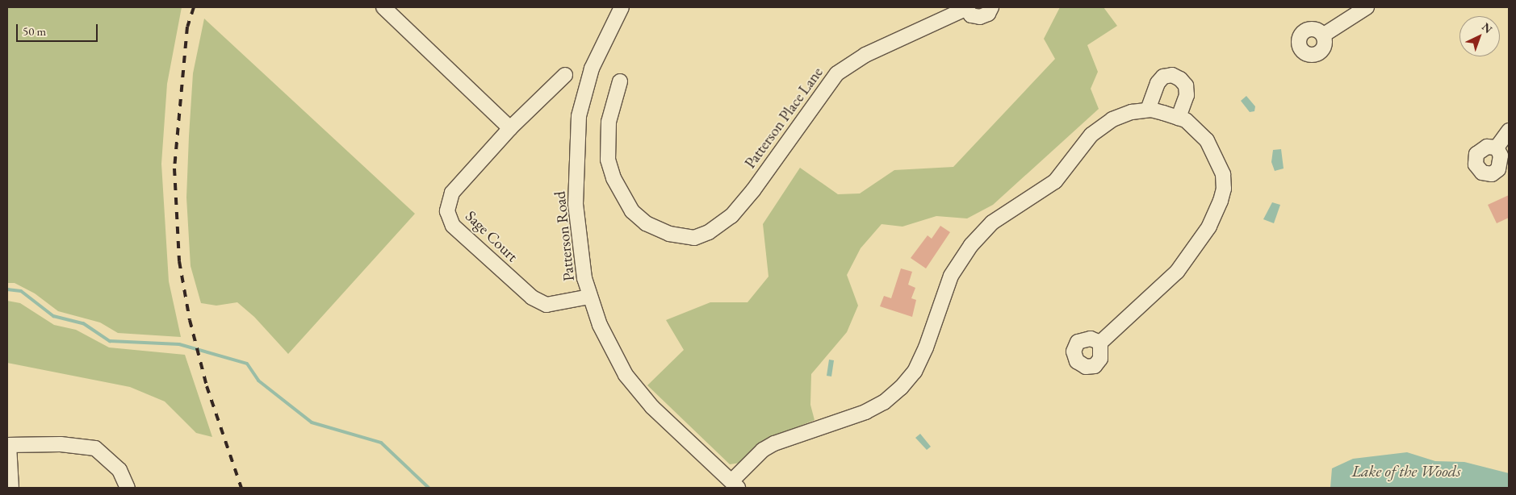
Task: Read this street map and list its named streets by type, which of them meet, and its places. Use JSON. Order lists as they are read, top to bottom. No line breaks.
{"streets":{"street":["Patterson Place Lane","Sage Court","Patterson Road"]},"crossings":[["Sage Court","Patterson Road"]],"water":["Lake of the Woods"],"scale_bar":"50 m","north":"top right"}
